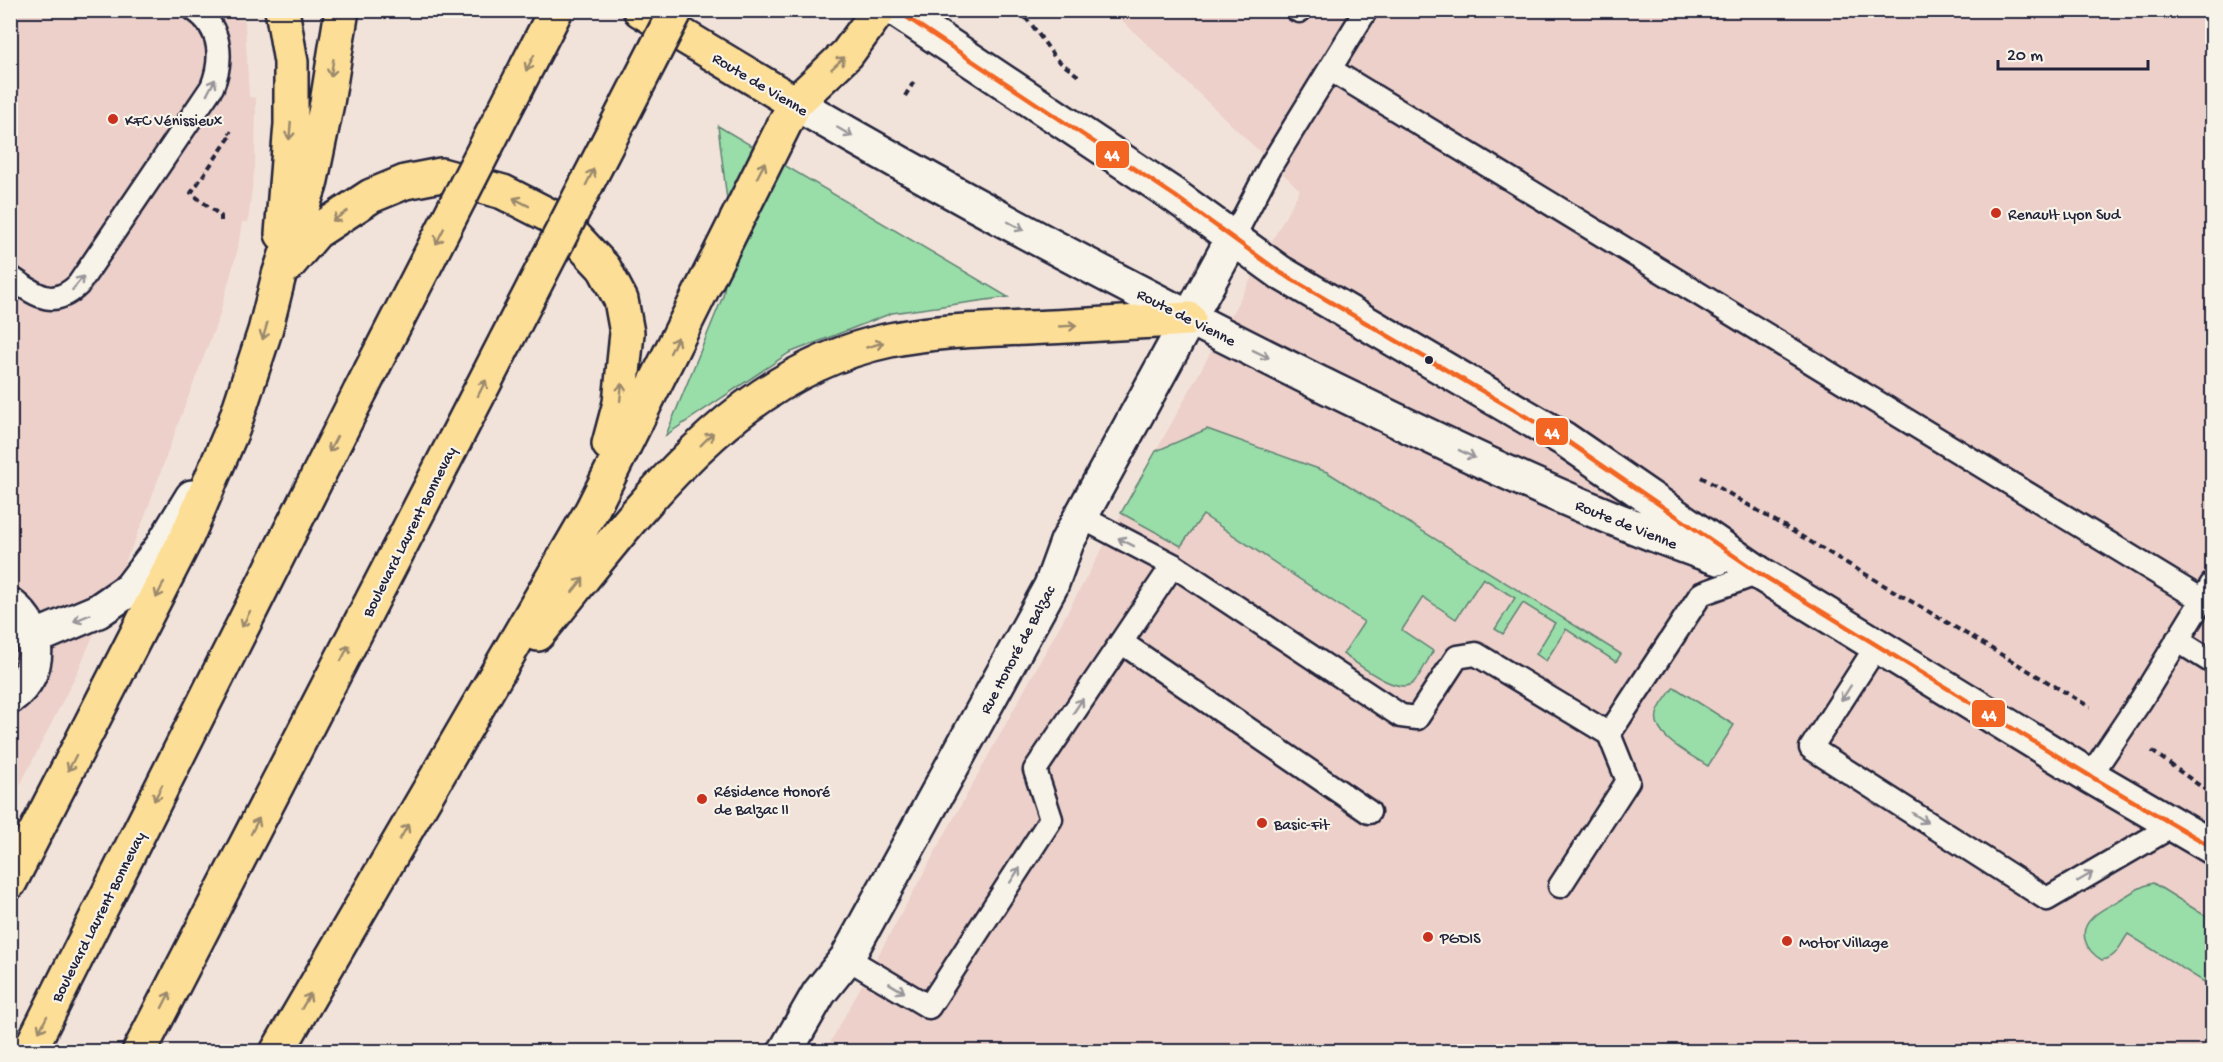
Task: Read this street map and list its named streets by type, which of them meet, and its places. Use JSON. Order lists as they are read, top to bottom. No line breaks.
{"streets":{"main road":["Route de Vienne","Boulevard Laurent Bonnevay","Rue Honoré de Balzac"]},"crossings":[["Route de Vienne","Rue Honoré de Balzac"]],"places":["KFC Vénissieux","Renault Lyon Sud","Résidence Honoré de Balzac II","Basic-Fit","PGDIS","Motor Village"],"lines":["transit line 44"],"scale_bar":"20 m"}
